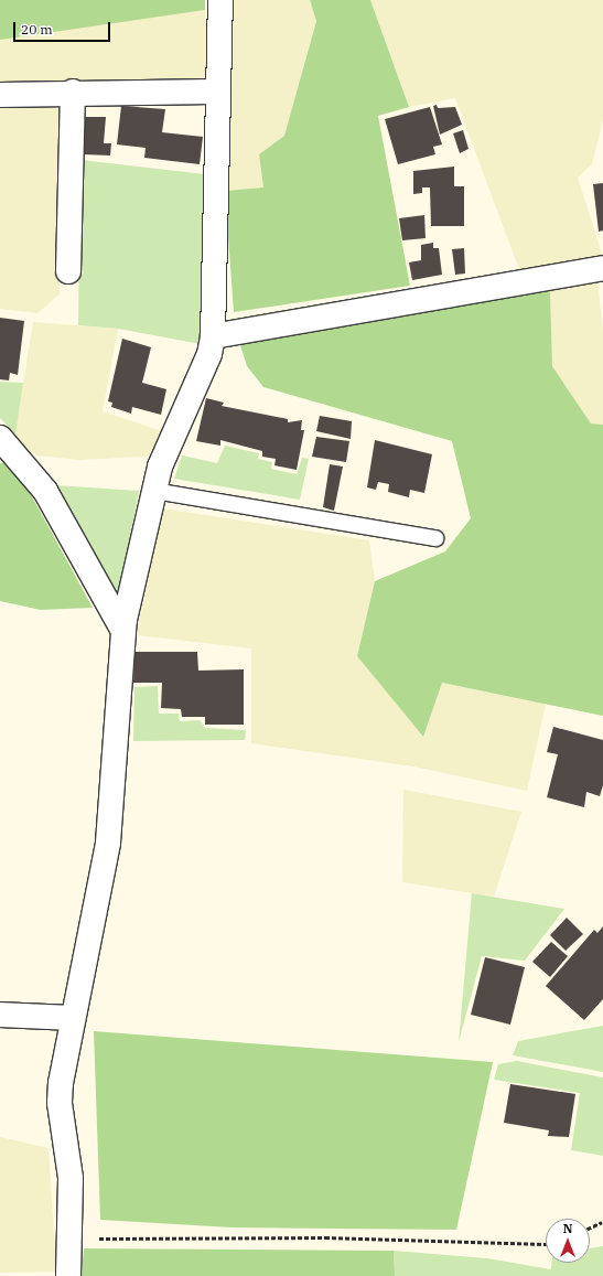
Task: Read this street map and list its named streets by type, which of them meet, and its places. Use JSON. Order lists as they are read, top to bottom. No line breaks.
{"scale_bar":"20 m","north":"top"}
